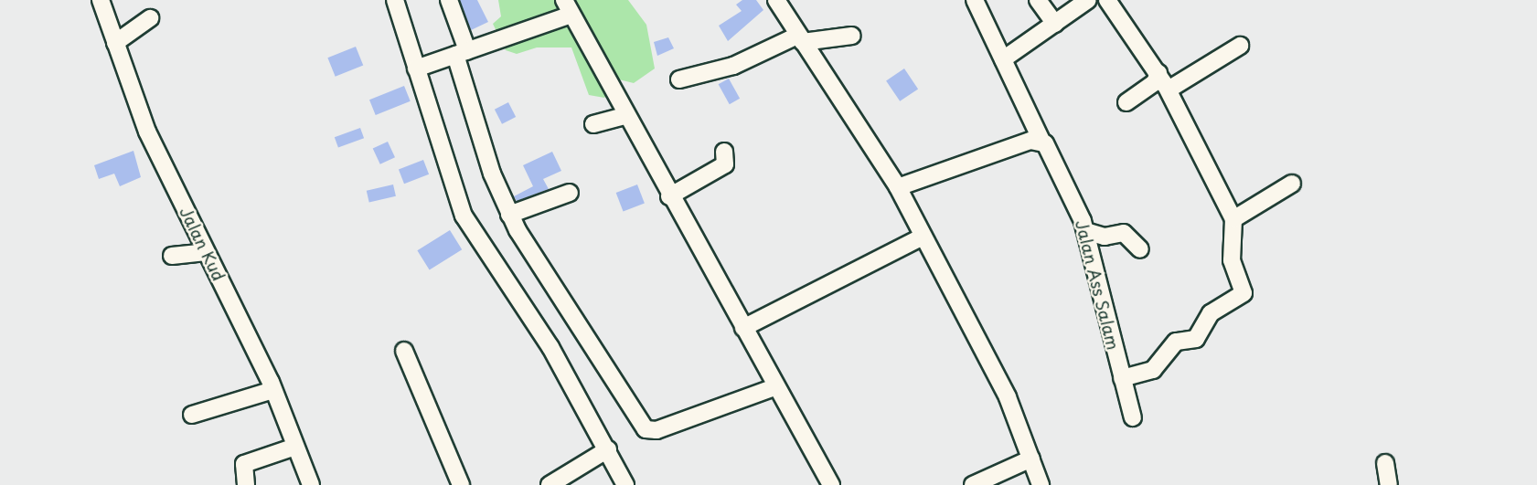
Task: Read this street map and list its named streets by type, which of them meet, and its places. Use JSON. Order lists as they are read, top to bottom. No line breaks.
{"streets":{"street":["Jalan Kud","Jalan Ass Salam"]}}
